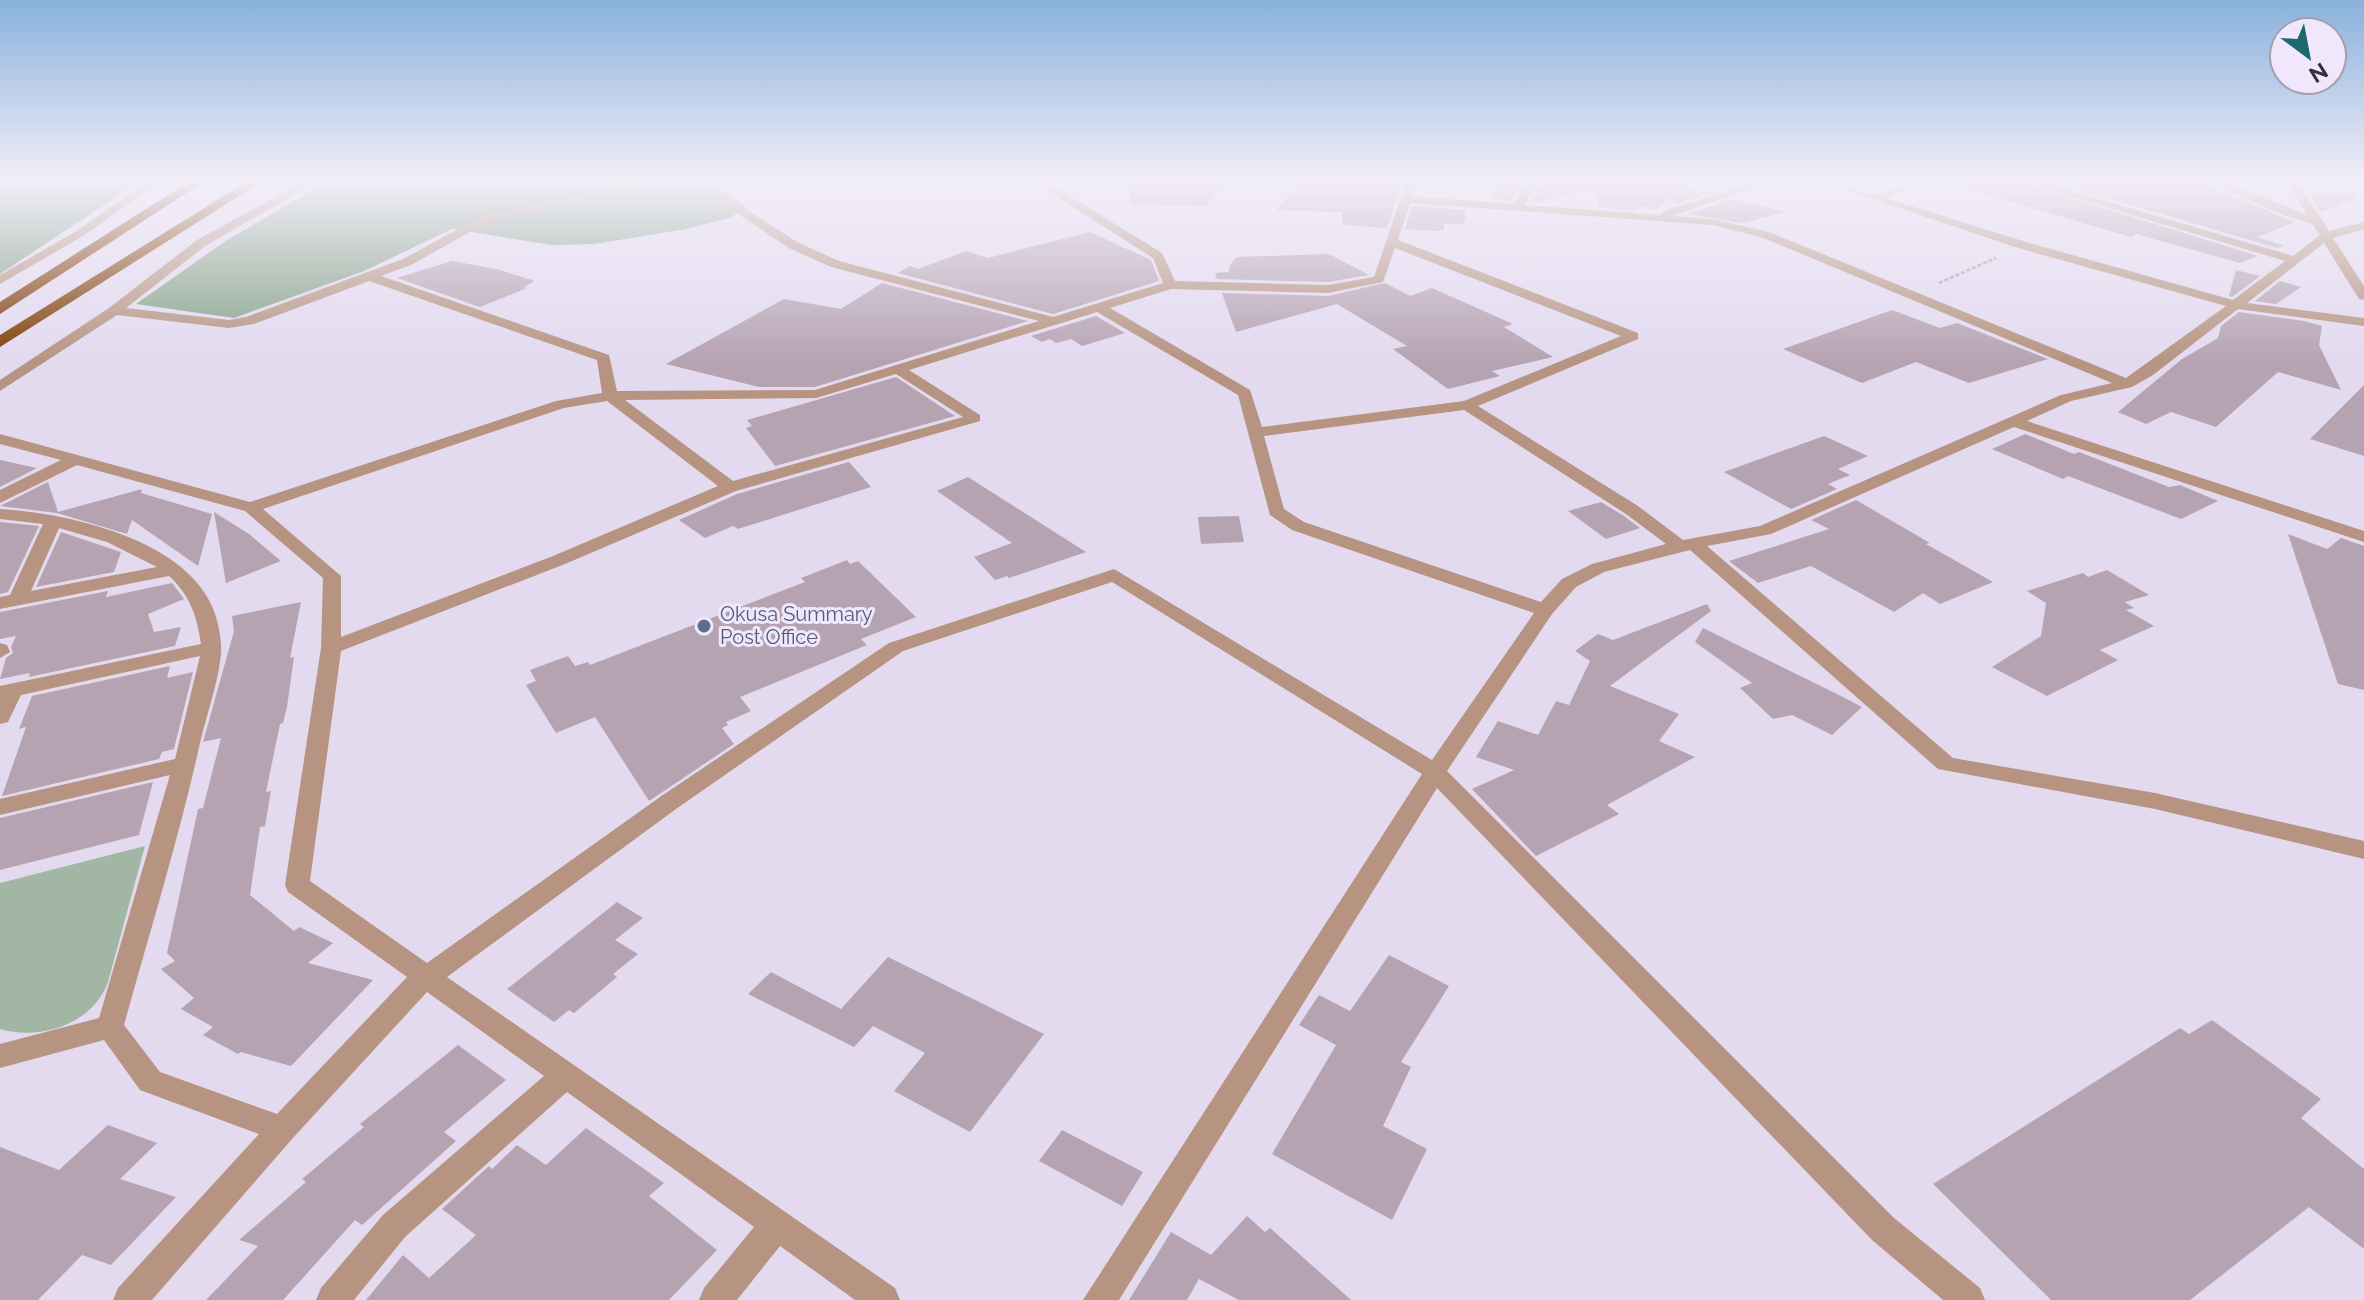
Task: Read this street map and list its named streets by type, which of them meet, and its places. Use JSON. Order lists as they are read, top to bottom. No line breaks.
{"places":["Okusa Summary Post Office"],"north":"bottom right"}
